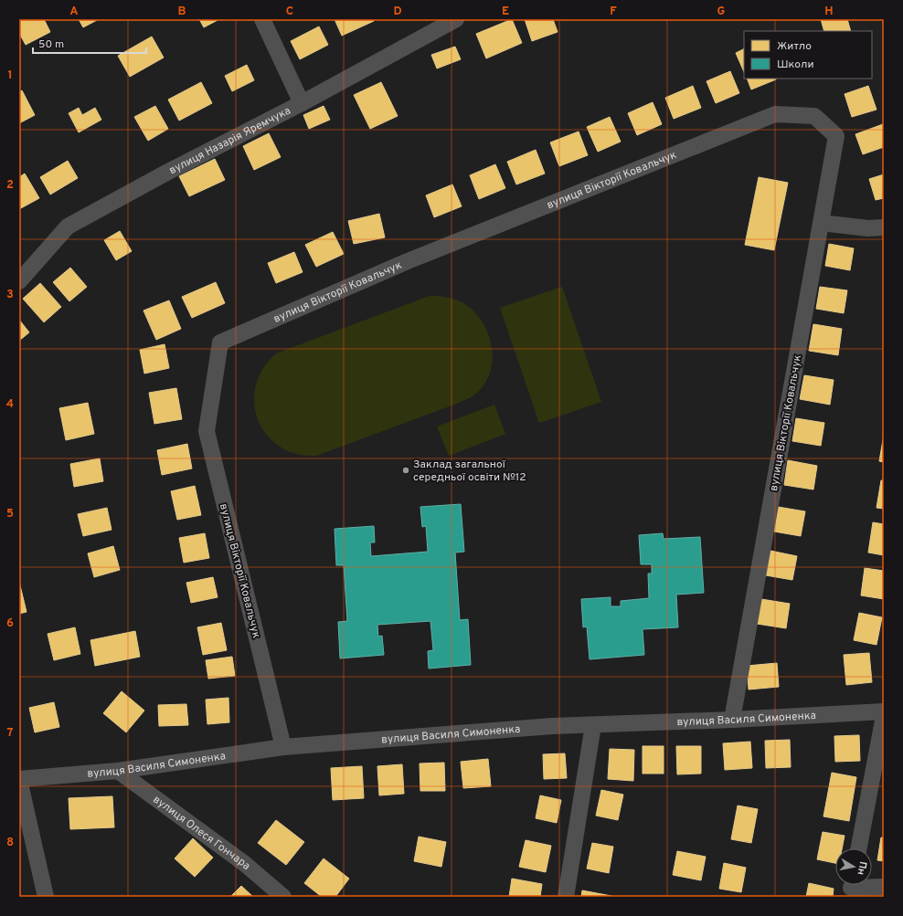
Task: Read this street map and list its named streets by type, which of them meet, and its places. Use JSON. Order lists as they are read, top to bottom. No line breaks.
{"streets":{"street":["вулиця Назарія Яремчука","вулиця Вікторії Ковальчук","вулиця Василя Симоненка","вулиця Олеся Гончара"]},"crossings":[["вулиця Вікторії Ковальчук","вулиця Василя Симоненка"],["вулиця Василя Симоненка","вулиця Олеся Гончара"]],"places":["Заклад загальної середньої освіти №12"],"legend":["Житло","Школи"],"scale_bar":"50 m","north":"right","grid":{"columns":["A","B","C","D","E","F","G","H"],"rows":["1","2","3","4","5","6","7","8"]}}
